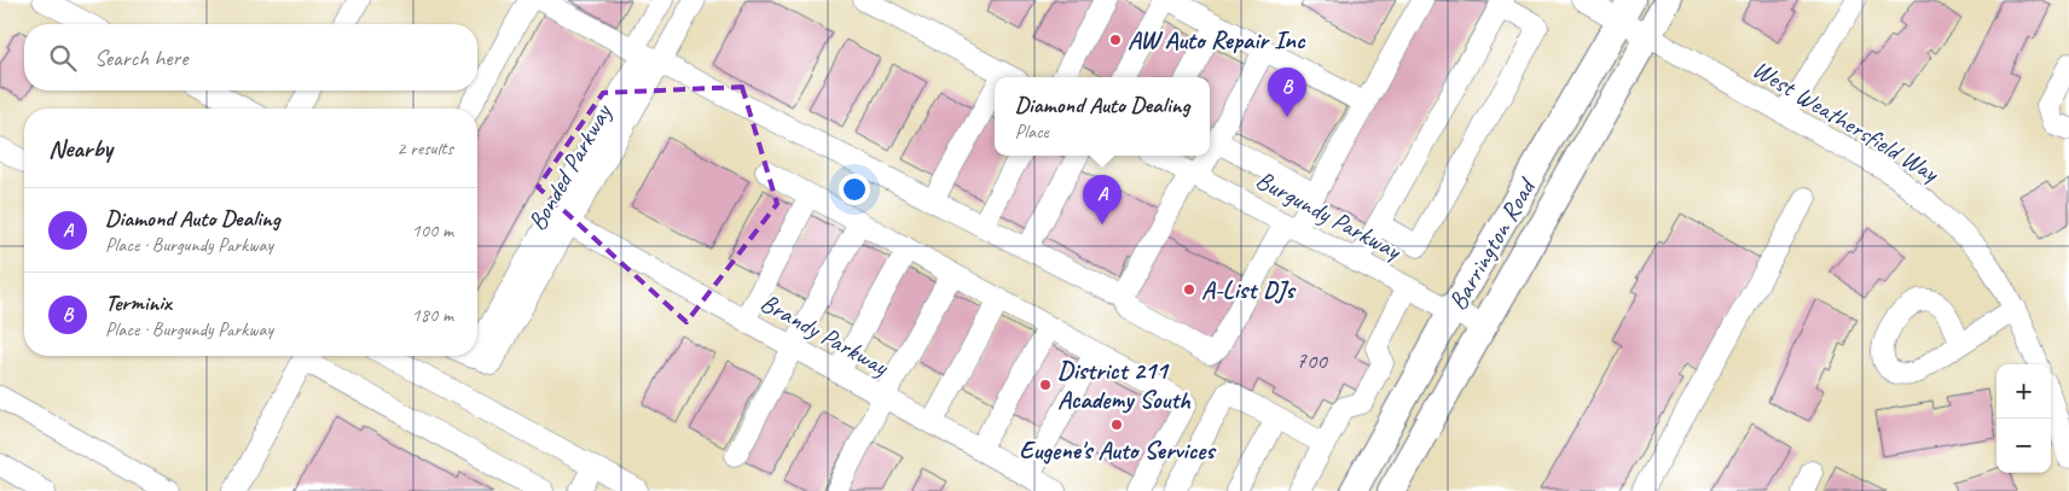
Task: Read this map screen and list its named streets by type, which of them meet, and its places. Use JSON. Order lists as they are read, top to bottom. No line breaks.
{"streets":{"main road":["Barrington Road"],"street":["West Weathersfield Way","Bonded Parkway","Burgundy Parkway","Brandy Parkway"]},"crossings":[["West Weathersfield Way","Barrington Road"],["Bonded Parkway","Brandy Parkway"],["Burgundy Parkway","Barrington Road"]],"places":["AW Auto Repair Inc","A-List DJs","District 211 Academy South","Eugene's Auto Services"],"house_numbers":["700"],"page":{"search":"Search here","pins":["B","A"],"popup":["Diamond Auto Dealing","Place"],"heading":["Nearby","2 results"],"list":[{"mark":"A","name":"Diamond Auto Dealing","note":"Place · Burgundy Parkway","value":"100 m"},{"mark":"B","name":"Terminix","note":"Place · Burgundy Parkway","value":"180 m"}],"map_buttons":["+","−"]}}
